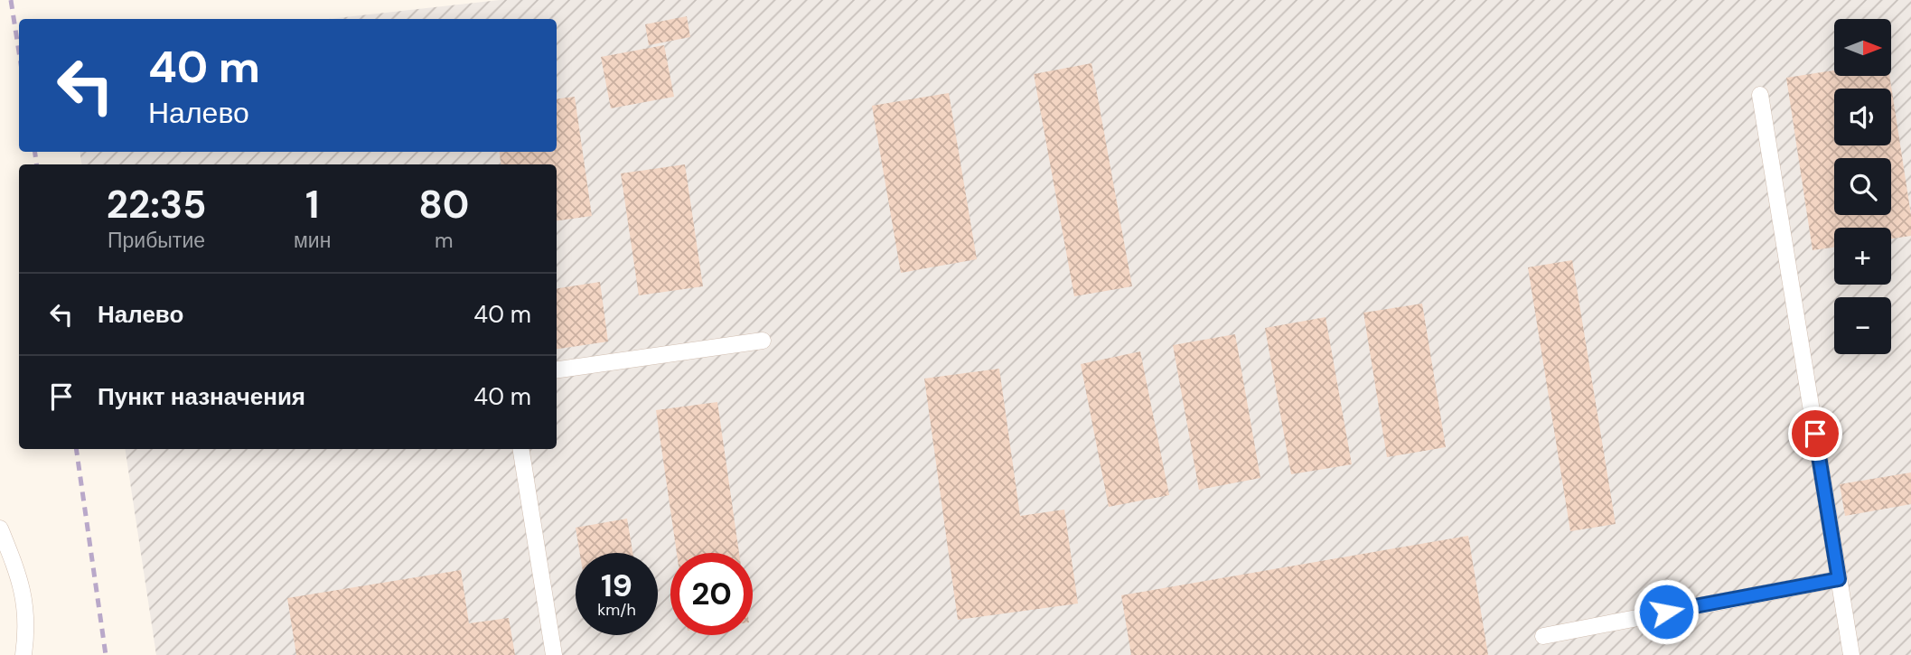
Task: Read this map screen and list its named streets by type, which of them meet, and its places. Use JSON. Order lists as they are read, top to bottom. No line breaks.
{"north":"right","page":{"map_buttons":["+","−"],"turn":["40 m","Налево"],"eta":["22:35","Прибытие","1","мин","80","m"],"list":[{"name":"Налево","value":"40 m"},{"name":"Пункт назначения","value":"40 m"}],"speed":"19 km/h","limit":"20"}}
